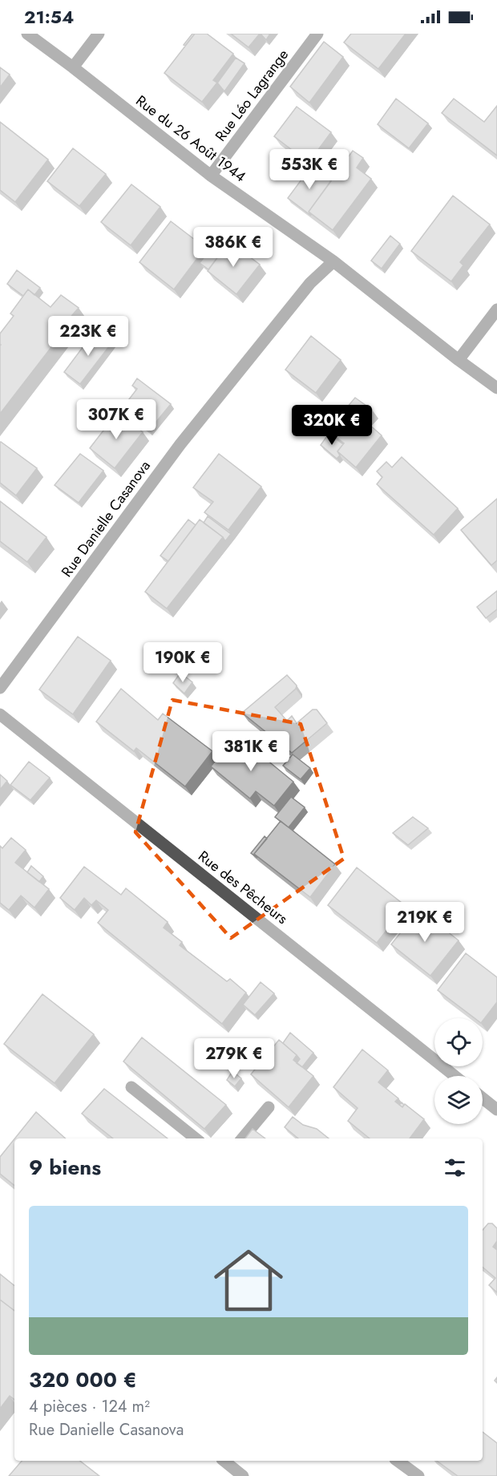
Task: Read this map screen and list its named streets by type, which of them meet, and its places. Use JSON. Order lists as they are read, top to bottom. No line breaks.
{"streets":{"street":["Rue Léo Lagrange","Rue du 26 Août 1944","Rue Danielle Casanova","Rue des Pêcheurs"]},"crossings":[["Rue Léo Lagrange","Rue du 26 Août 1944"],["Rue du 26 Août 1944","Rue Danielle Casanova"]],"page":{"status":"21:54","price":["553K €","386K €","223K €","307K €","320K €","190K €","381K €","219K €","279K €"],"heading":"9 biens","list":[{"name":"320 000 €","note":"4 pièces · 124 m² · Rue Danielle Casanova"}]}}
